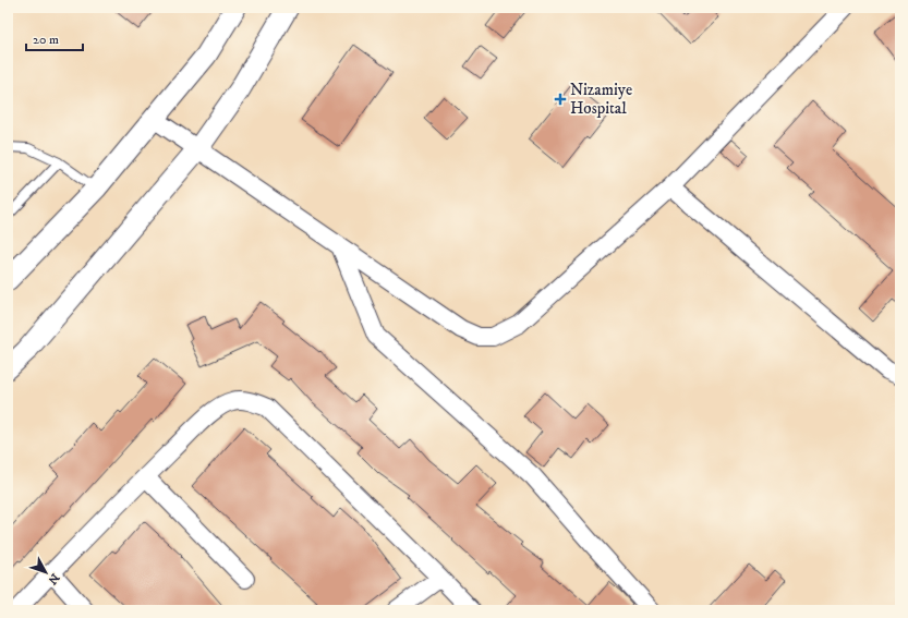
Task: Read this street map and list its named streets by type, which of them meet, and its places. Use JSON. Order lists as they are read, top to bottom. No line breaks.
{"places":{"health":["Nizamiye Hospital"]},"scale_bar":"20 m","north":"bottom right"}
